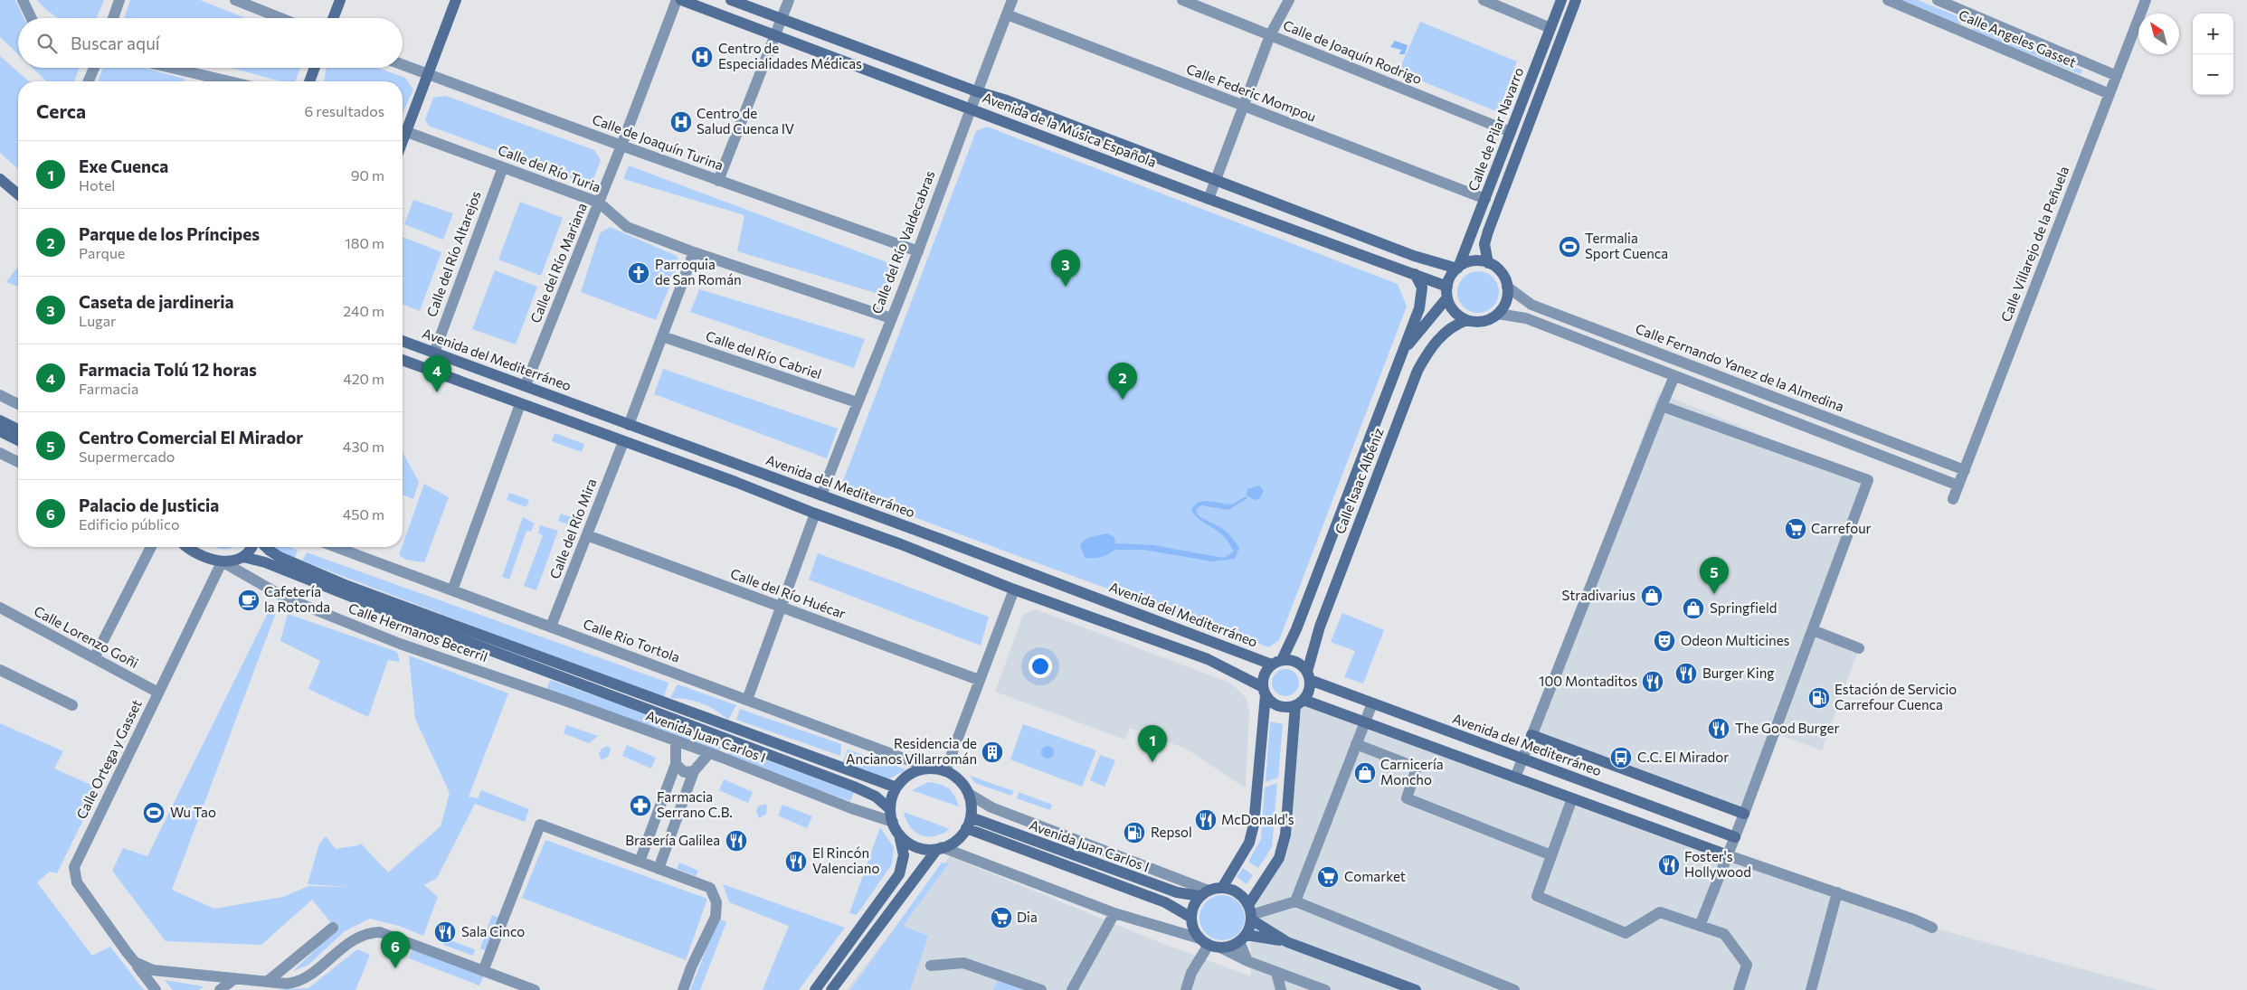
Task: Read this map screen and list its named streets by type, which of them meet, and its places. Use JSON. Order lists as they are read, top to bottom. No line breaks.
{"streets":{"street":["Calle Angeles Gasset","Calle de Joaquín Rodrigo","Calle Federic Mompou","Calle de Pilar Navarro","Avenida de la Música Española","Calle de Joaquín Turina","Calle del Río Turia","Calle del Río Valdecabras","Calle Villarejo de la Peñuela","Calle del Río Altarejos","Calle del Río Mariana","Calle del Río Cabriel","Avenida del Mediterráneo","Calle Fernando Yanez de la Almedina","Calle Isaac Albéniz","Calle del Río Mira","Calle del Río Huécar","Calle Hermanos Becerril","Calle Lorenzo Goñi","Calle Rio Tortola","Avenida Juan Carlos I","Calle Ortega y Gasset"]},"crossings":[["Calle Angeles Gasset","Calle Villarejo de la Peñuela"],["Calle de Joaquín Rodrigo","Calle de Pilar Navarro"],["Calle Federic Mompou","Calle de Pilar Navarro"],["Calle Federic Mompou","Calle del Río Valdecabras"],["Calle de Pilar Navarro","Avenida de la Música Española"],["Calle de Pilar Navarro","Calle Fernando Yanez de la Almedina"],["Calle de Pilar Navarro","Calle Isaac Albéniz"],["Avenida de la Música Española","Calle del Río Valdecabras"],["Avenida de la Música Española","Calle Fernando Yanez de la Almedina"],["Avenida de la Música Española","Calle Isaac Albéniz"],["Calle de Joaquín Turina","Calle del Río Valdecabras"],["Calle de Joaquín Turina","Calle del Río Mariana"],["Calle del Río Turia","Calle del Río Valdecabras"],["Calle del Río Turia","Calle del Río Altarejos"],["Calle del Río Turia","Calle del Río Mariana"],["Calle del Río Valdecabras","Calle del Río Cabriel"],["Calle del Río Valdecabras","Avenida del Mediterráneo"],["Calle Villarejo de la Peñuela","Calle Fernando Yanez de la Almedina"],["Calle del Río Altarejos","Avenida del Mediterráneo"],["Calle del Río Mariana","Avenida del Mediterráneo"],["Avenida del Mediterráneo","Calle Isaac Albéniz"],["Calle Fernando Yanez de la Almedina","Calle Isaac Albéniz"],["Calle del Río Mira","Calle del Río Huécar"],["Calle del Río Mira","Calle Rio Tortola"],["Calle Hermanos Becerril","Avenida Juan Carlos I"],["Calle Hermanos Becerril","Calle Ortega y Gasset"],["Calle Lorenzo Goñi","Calle Ortega y Gasset"],["Calle Rio Tortola","Avenida Juan Carlos I"]],"places":{"hospital":["Centro de Especialidades Médicas","Centro de Salud Cuenca IV"],"sports":["Termalia Sport Cuenca","Wu Tao"],"church":["Parroquia de San Román"],"supermarket":["Carrefour","Comarket","Dia"],"shop":["Stradivarius","Springfield","Carnicería Moncho"],"cafe":["Cafetería la Rotonda"],"theatre":["Odeon Multicines"],"restaurant":["Burger King","100 Montaditos","The Good Burger","McDonald's","Brasería Galilea","El Rincón Valenciano","Foster's Hollywood","Sala Cinco"],"fuel station":["Estación de Servicio Carrefour Cuenca","Repsol"],"building":["Residencia de Ancianos Villarromán"],"bus stop":["C.C. El Mirador"],"pharmacy":["Farmacia Serrano C.B."]},"north":"top left","page":{"map_buttons":["+","−"],"search":"Buscar aquí","heading":["Cerca","6 resultados"],"list":[{"mark":"1","name":"Exe Cuenca","note":"Hotel","value":"90 m"},{"mark":"2","name":"Parque de los Príncipes","note":"Parque","value":"180 m"},{"mark":"3","name":"Caseta de jardineria","note":"Lugar","value":"240 m"},{"mark":"4","name":"Farmacia Tolú 12 horas","note":"Farmacia","value":"420 m"},{"mark":"5","name":"Centro Comercial El Mirador","note":"Supermercado","value":"430 m"},{"mark":"6","name":"Palacio de Justicia","note":"Edificio público","value":"450 m"}],"pins":["3","4","2","5","1","6"]}}
